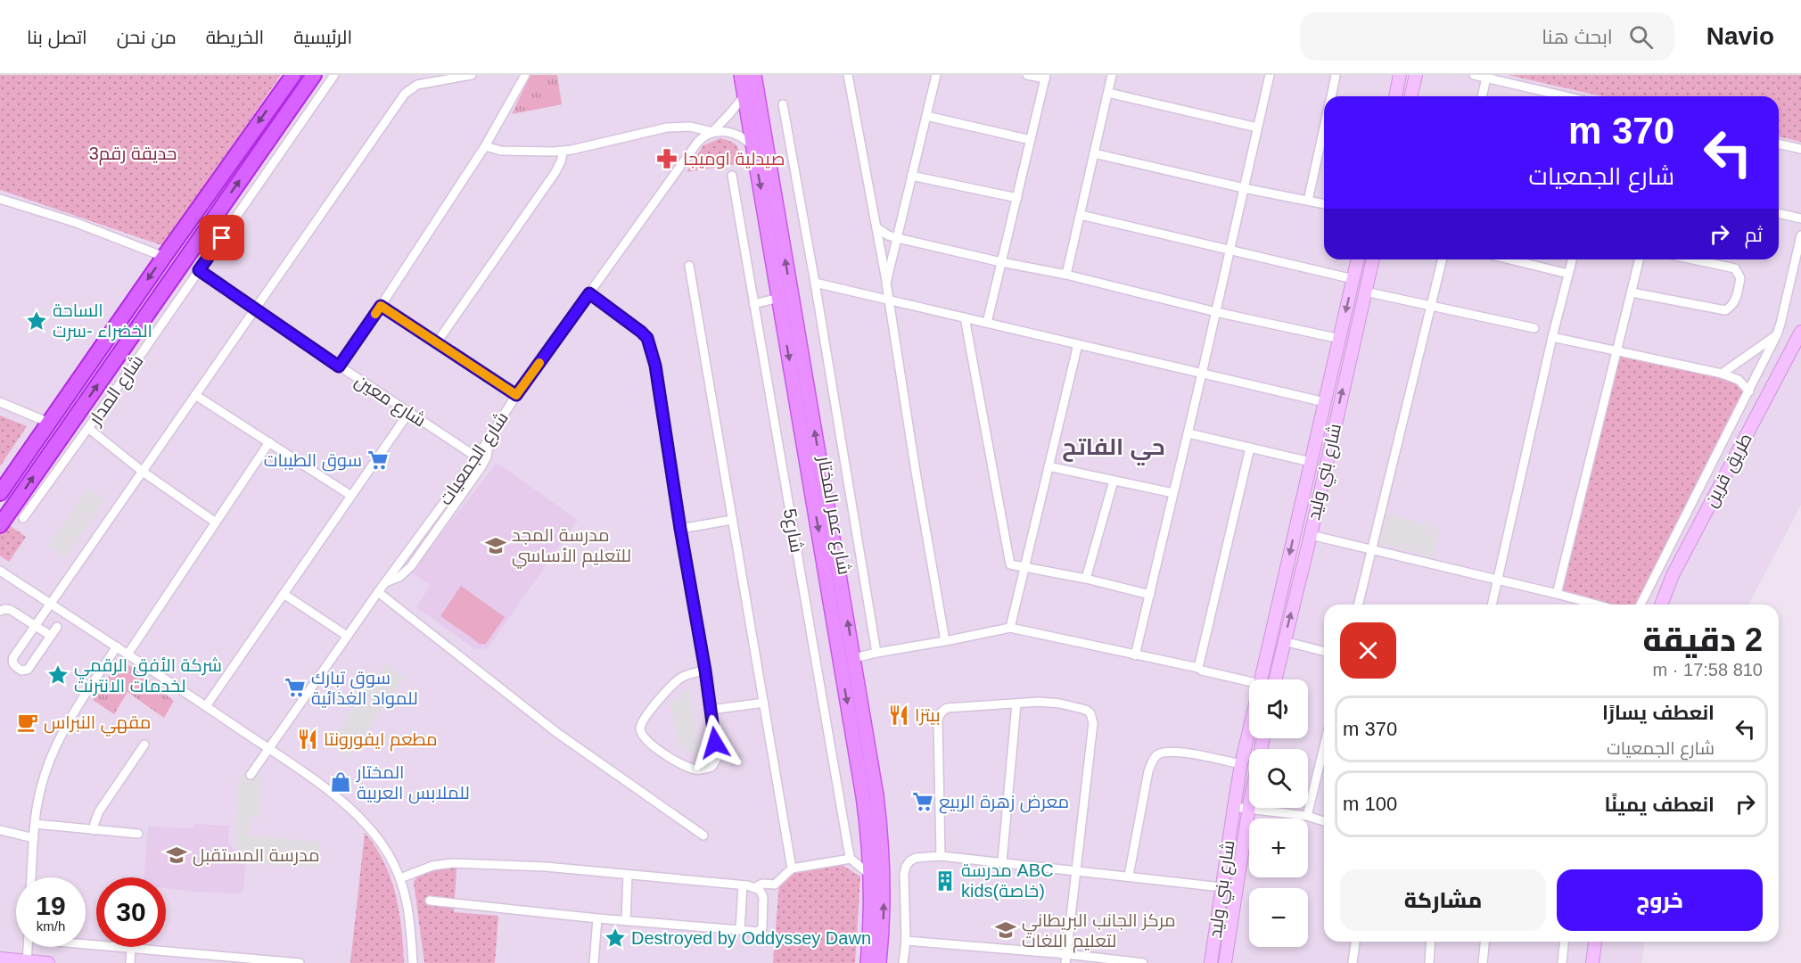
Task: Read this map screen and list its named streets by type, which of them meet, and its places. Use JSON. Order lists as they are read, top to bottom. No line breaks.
{"streets":{"main road":["شارع عمر المختار"],"street":["شارع المدار","شارع معين","شارع الجمعيات","طريق قرين","شارع بني وليد","شارع5"]},"crossings":[["شارع المدار","شارع معين"],["شارع معين","شارع الجمعيات"],["شارع الجمعيات","شارع عمر المختار"]],"districts":["حي الفاتح"],"parks":["حديقة رقم3"],"places":{"pharmacy":["صيدلية اوميجا"],"place":["الساحة الخضراء -سرت","شركة الأفق الرقمي لخدمات الانترنت","Destroyed by Oddyssey Dawn"],"supermarket":["سوق الطيبات","سوق تبارك للمواد الغذائية","معرض زهرة الربيع"],"school or university":["مدرسة المجد للتعليم الأساسي","مدرسة المستقبل","مركز الجانب البريطاني لتعليم اللغات"],"restaurant":["بيتزا","مطعم ايفورونتا"],"cafe":["مقهي النبراس"],"shop":["المختار للملابس العربية"],"building":["مدرسة ABC kids(خاصة)"]},"page":{"header":"Navio","search":"ابحث هنا","nav":["الرئيسية","الخريطة","من نحن","اتصل بنا"],"turn":["370 m","شارع الجمعيات"],"then":"ثم","heading":["2 دقيقة","810 m · 17:58"],"map_buttons":["+","−"],"list":[{"name":"انعطف يسارًا","note":"شارع الجمعيات","value":"370 m"},{"name":"انعطف يمينًا","value":"100 m"}],"buttons":["خروج","مشاركة"],"speed":"19 km/h","limit":"30"}}
